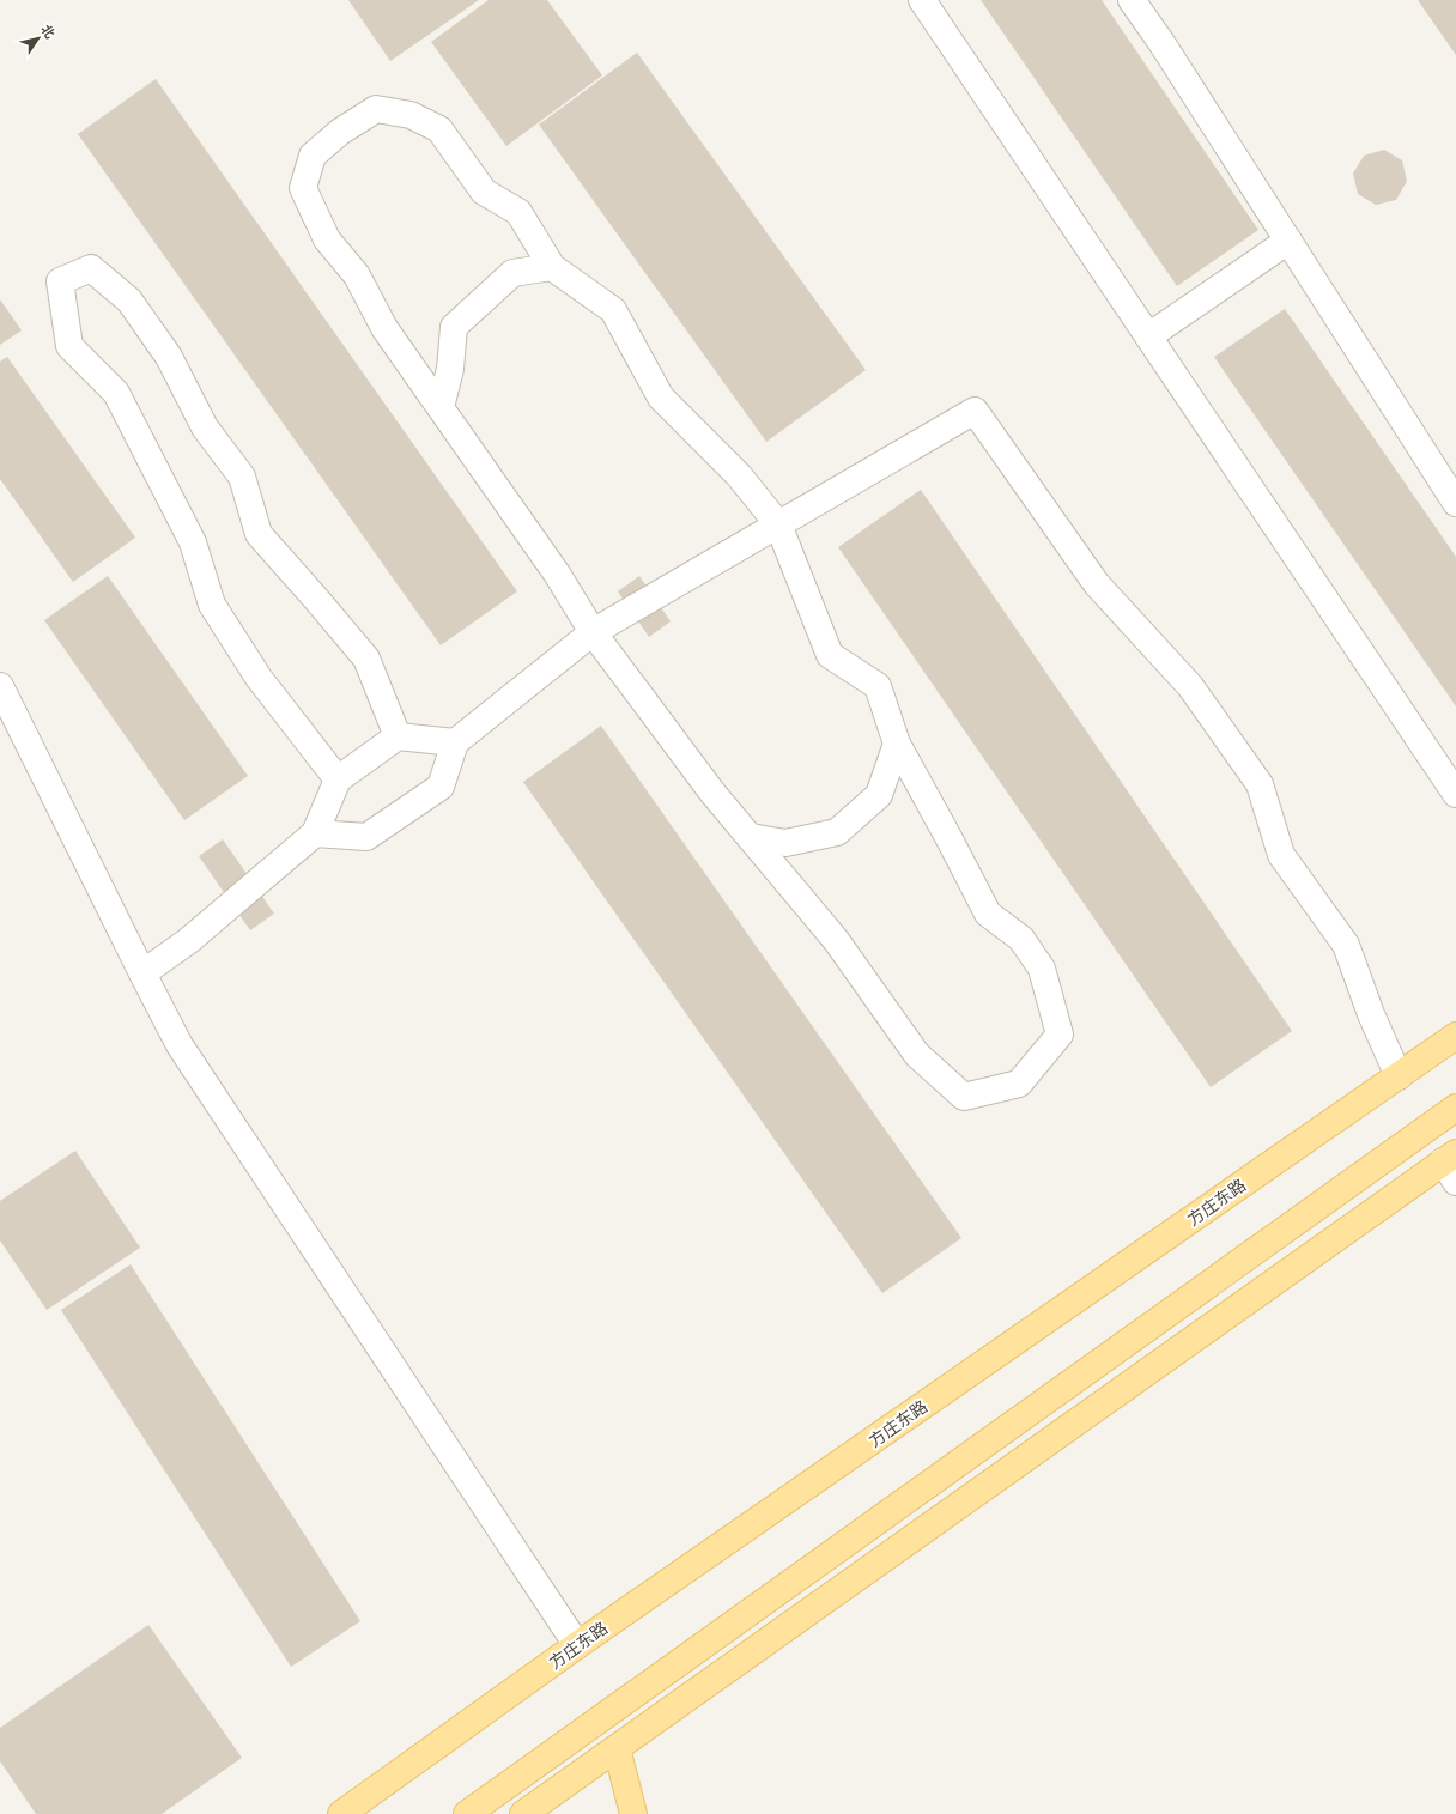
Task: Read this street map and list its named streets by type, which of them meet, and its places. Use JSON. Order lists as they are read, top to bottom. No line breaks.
{"streets":{"main road":["方庄东路"]},"north":"top right"}
